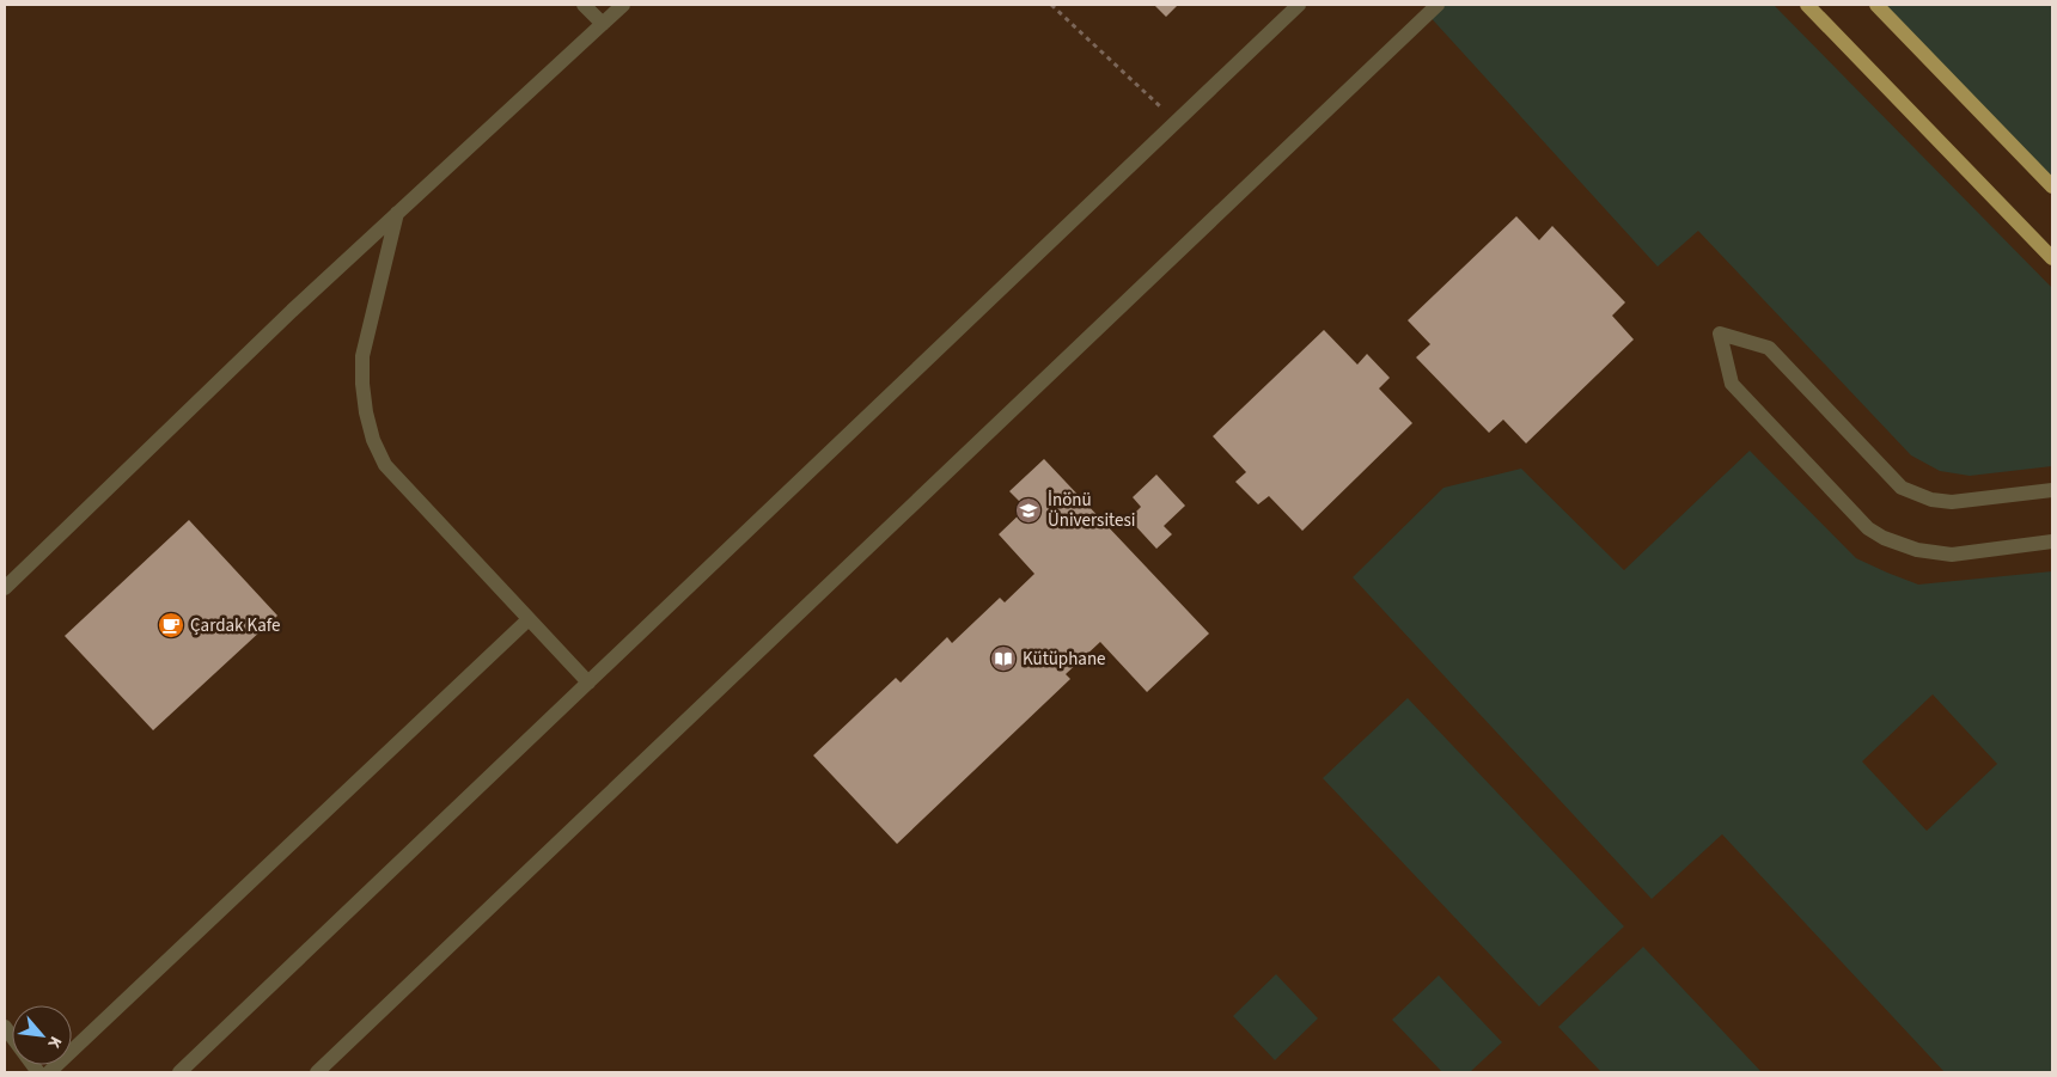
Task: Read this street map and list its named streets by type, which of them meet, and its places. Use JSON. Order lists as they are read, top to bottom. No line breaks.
{"places":{"school or university":["İnönü Üniversitesi"],"cafe":["Çardak Kafe"],"library":["Kütüphane"]},"north":"bottom right"}
